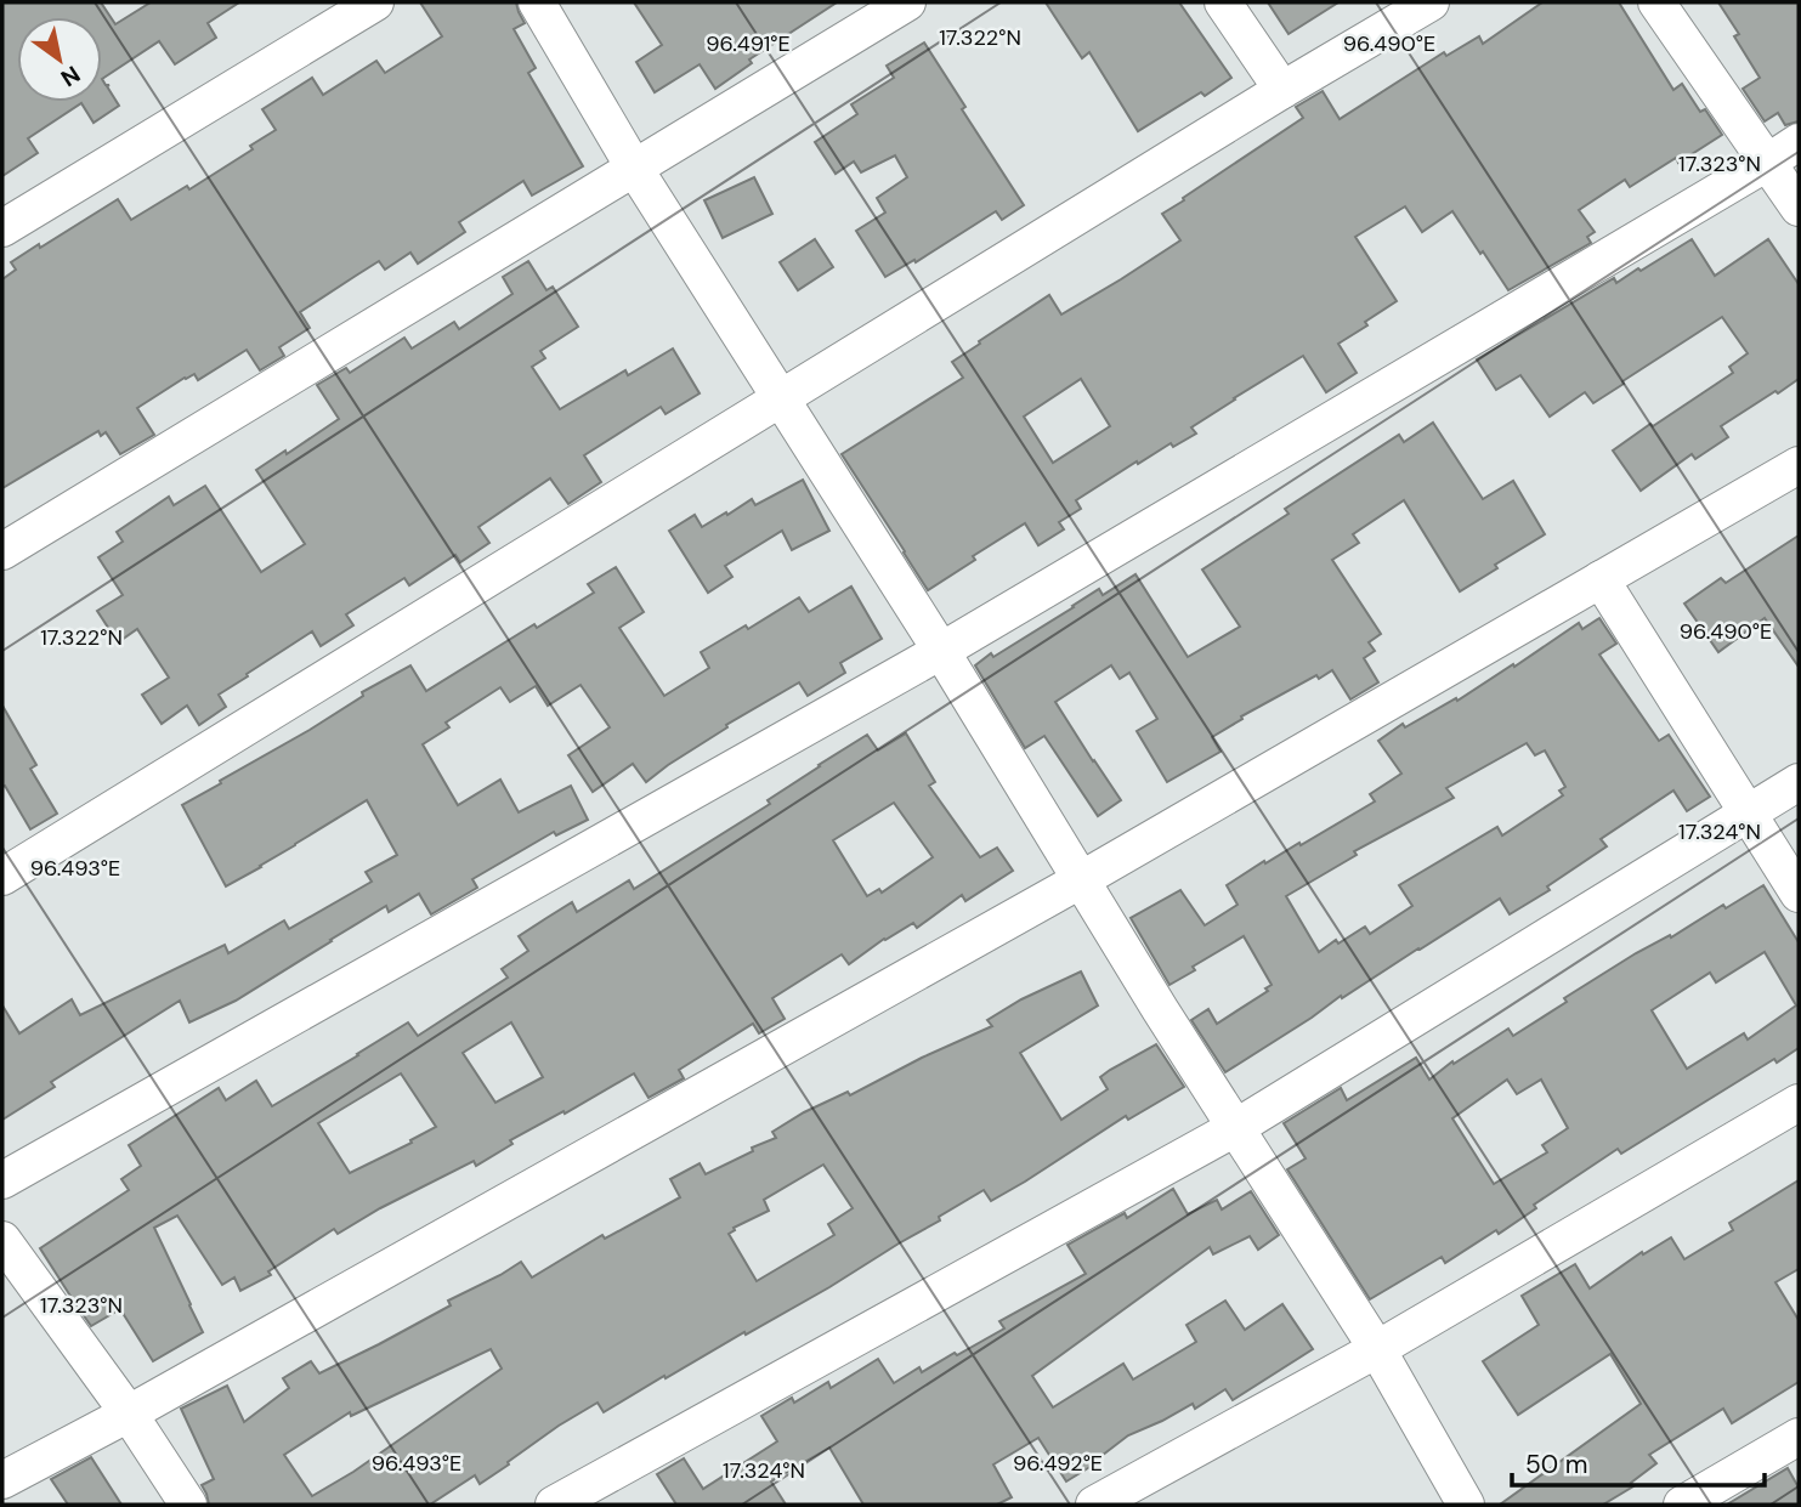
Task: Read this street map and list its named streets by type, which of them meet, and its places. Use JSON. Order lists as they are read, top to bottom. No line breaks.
{"scale_bar":"50 m","north":"bottom right","coordinates":["17.322°N","96.490°E","96.491°E","17.323°N","17.324°N","96.493°E","96.492°E"]}
